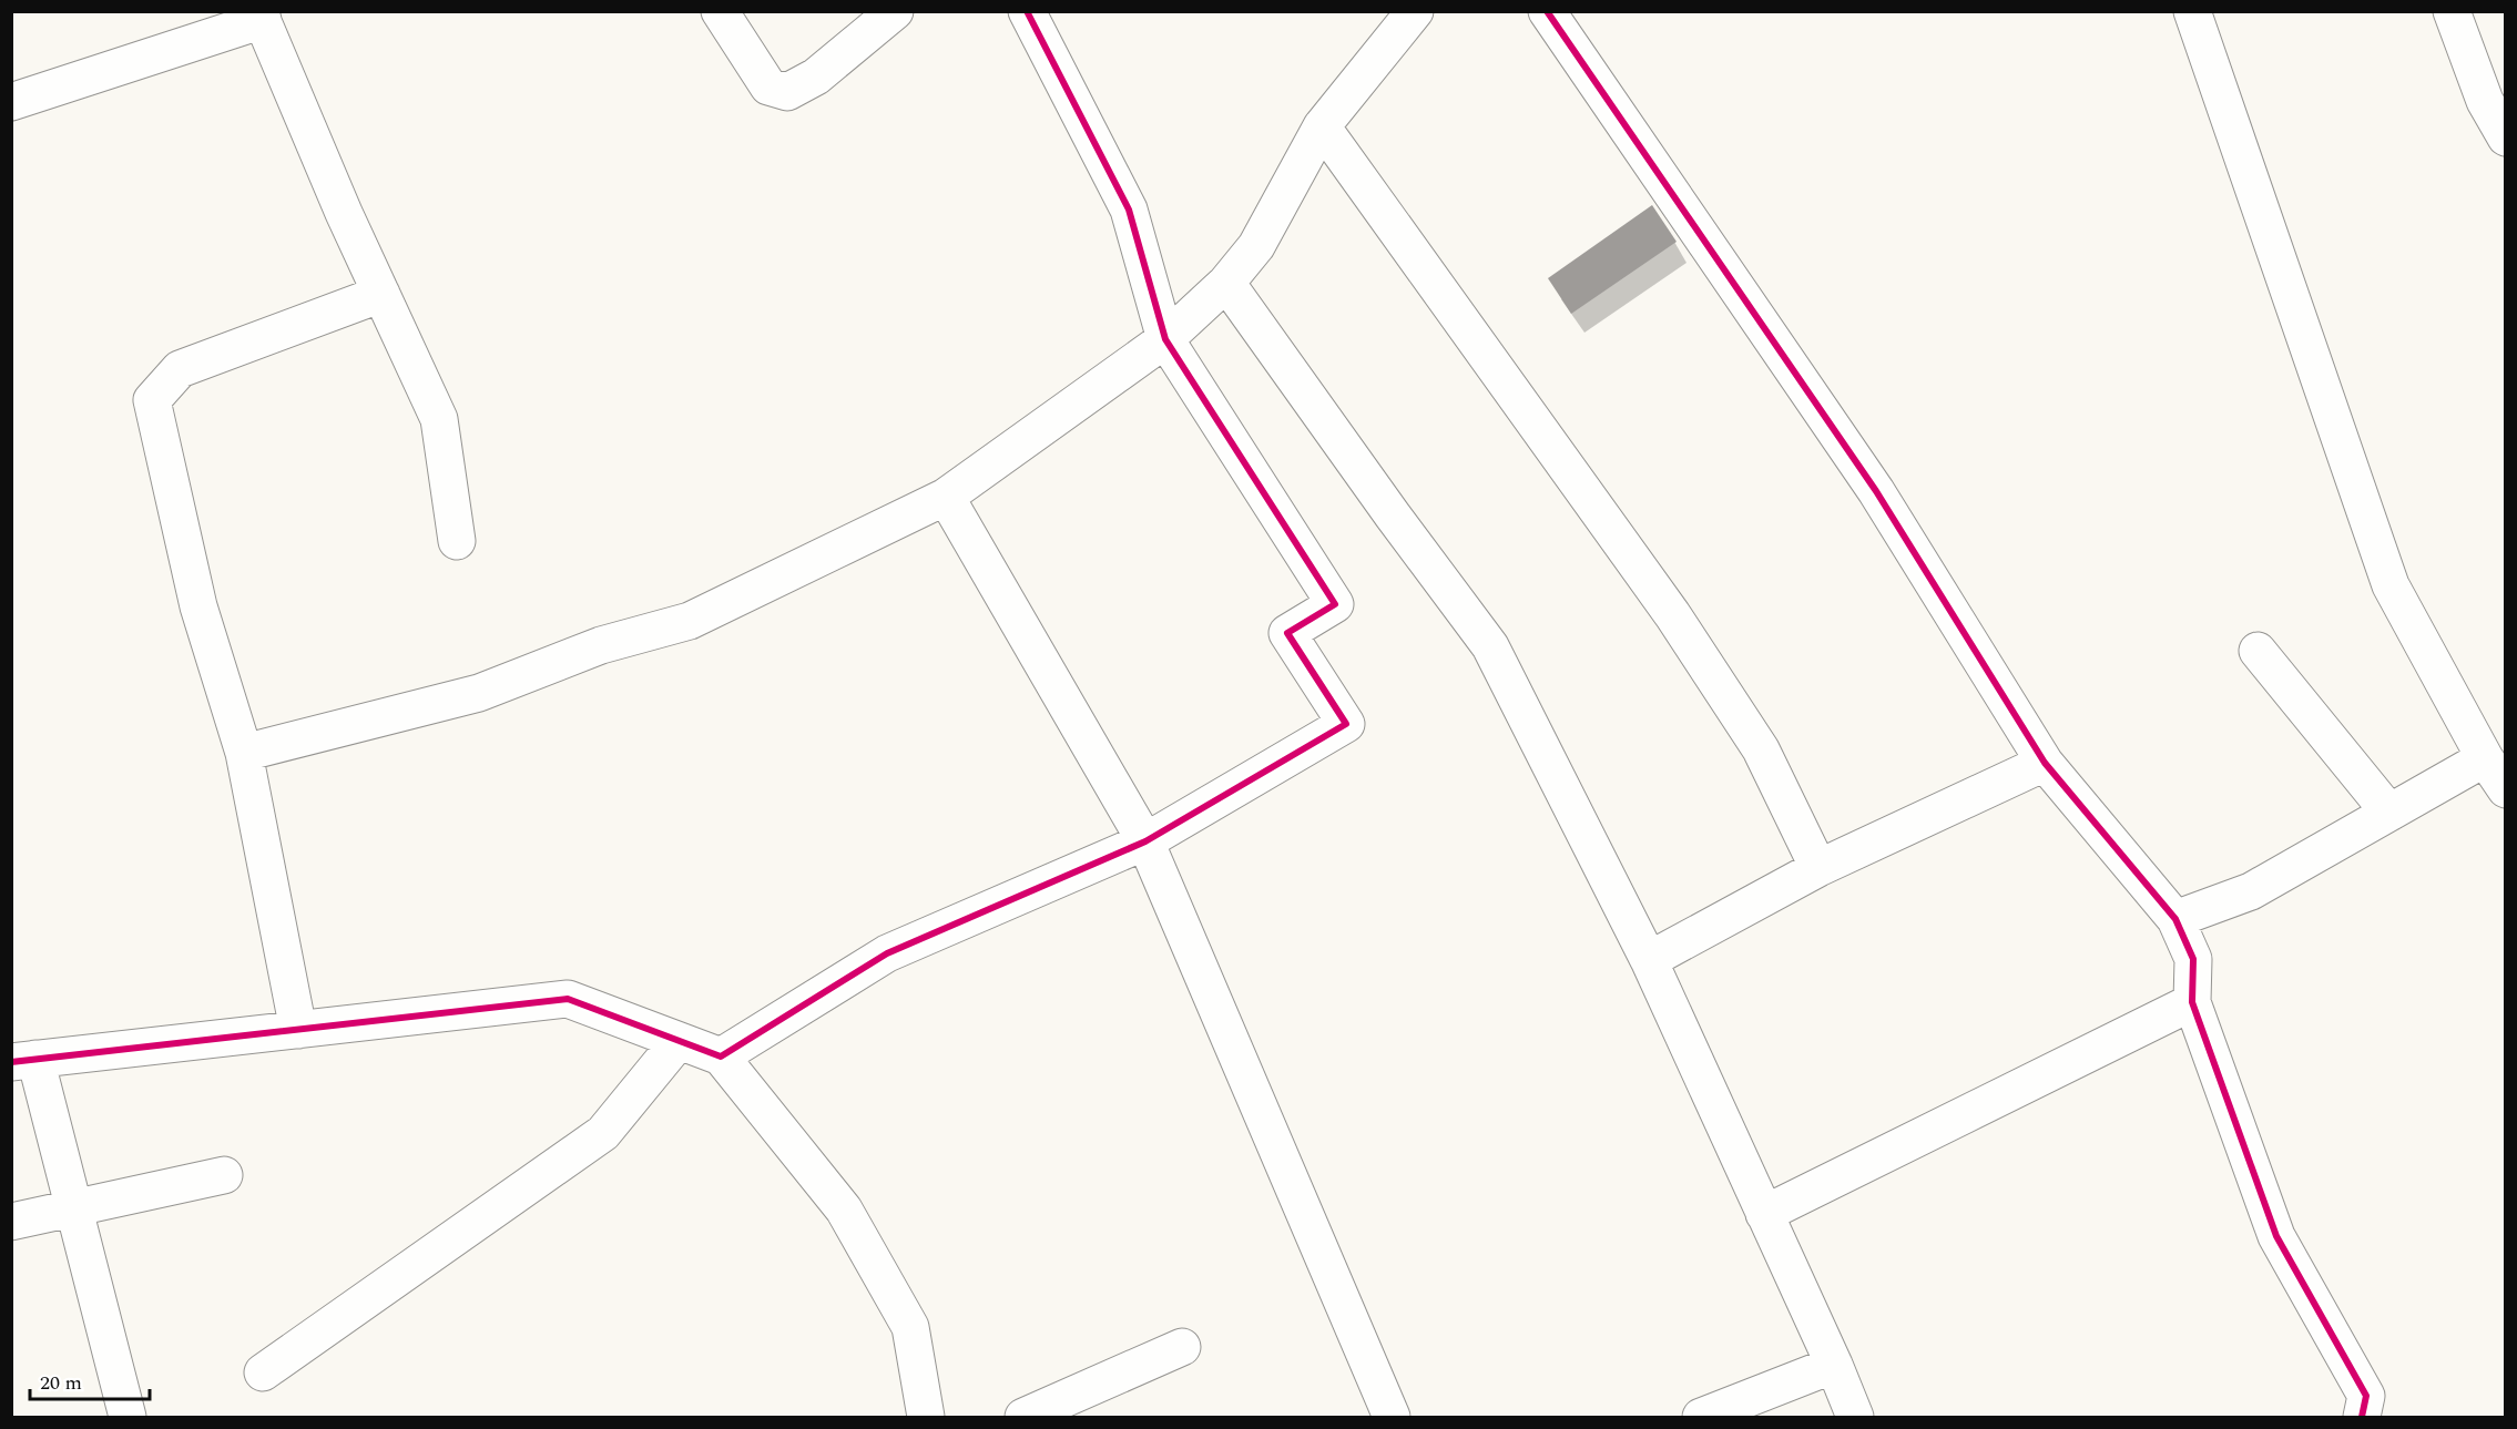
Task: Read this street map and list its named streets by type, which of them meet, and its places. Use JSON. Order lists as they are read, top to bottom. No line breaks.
{"scale_bar":"20 m"}
